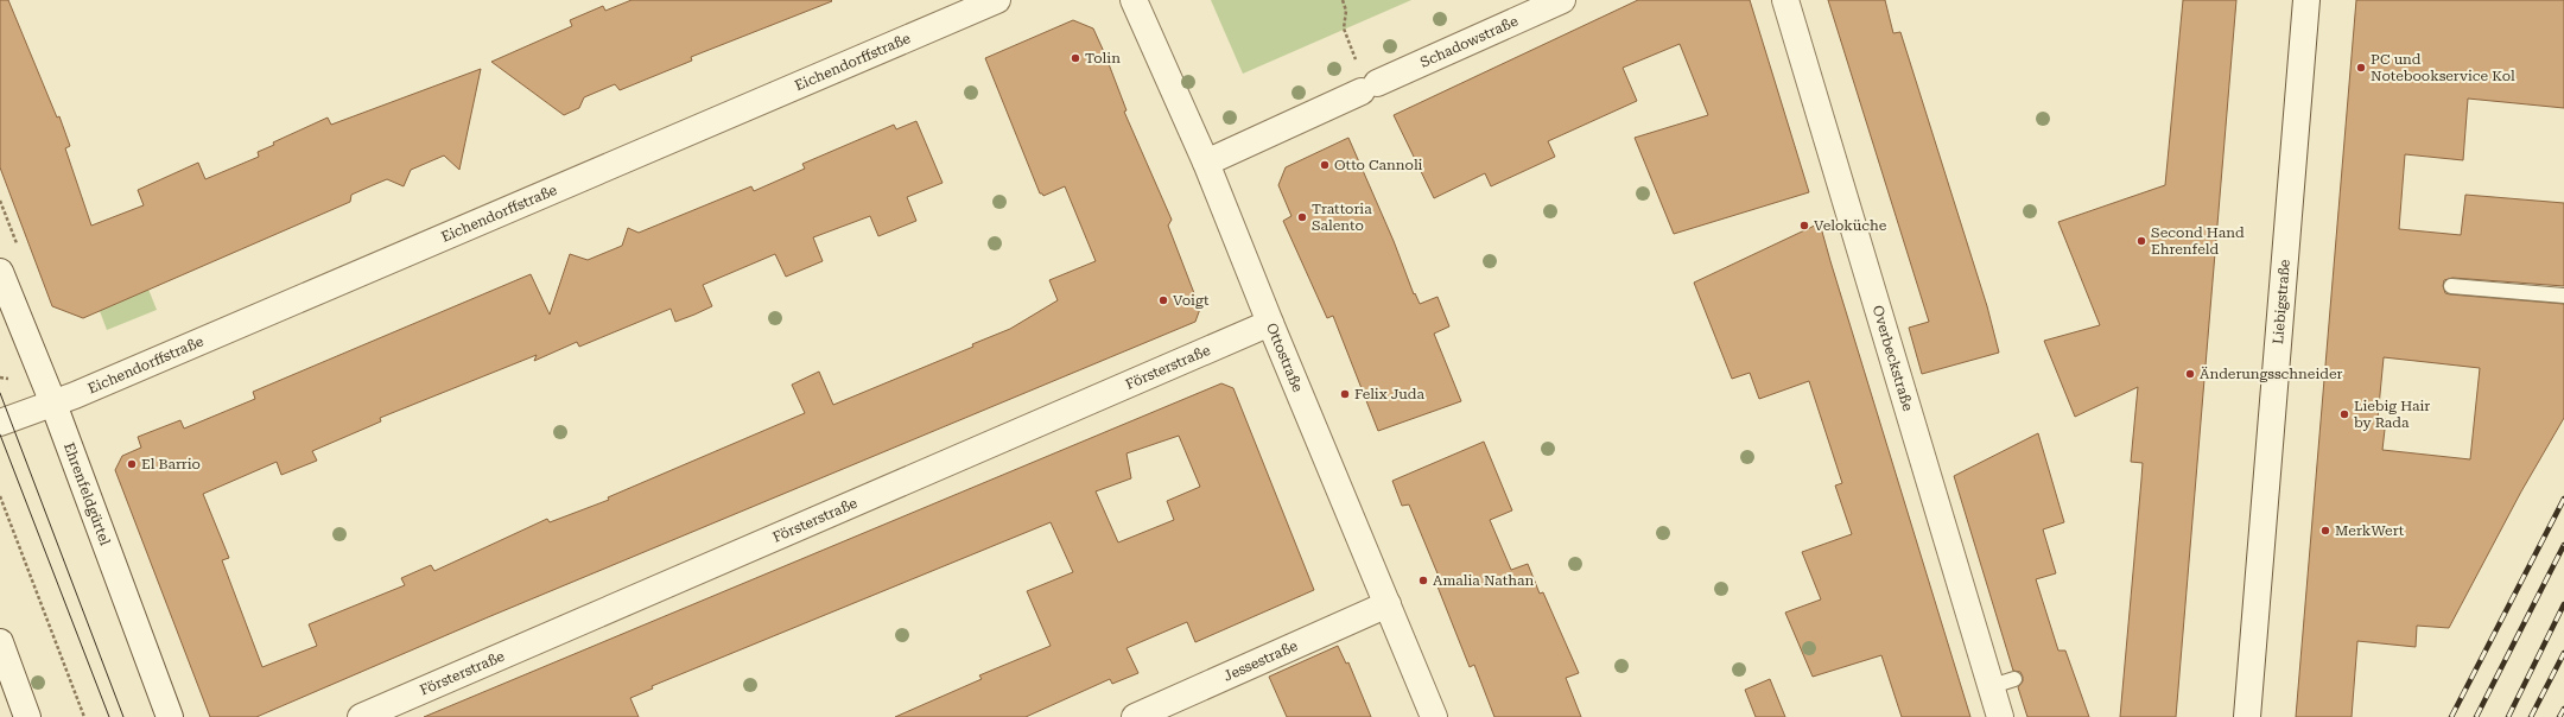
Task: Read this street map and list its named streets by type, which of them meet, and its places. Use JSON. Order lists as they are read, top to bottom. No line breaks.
{"streets":{"street":["Schadowstraße","Eichendorffstraße","Liebigstraße","Ottostraße","Overbeckstraße","Försterstraße","Ehrenfeldgürtel","Jessestraße"]},"crossings":[["Schadowstraße","Ottostraße"],["Eichendorffstraße","Ehrenfeldgürtel"],["Ottostraße","Försterstraße"],["Ottostraße","Jessestraße"]],"places":["Tolin","PC und Notebookservice Kol","Otto Cannoli","Trattoria Salento","Veloküche","Second Hand Ehrenfeld","Voigt","Änderungsschneider","Felix Juda","Liebig Hair by Rada","El Barrio","MerkWert","Amalia Nathan"]}
